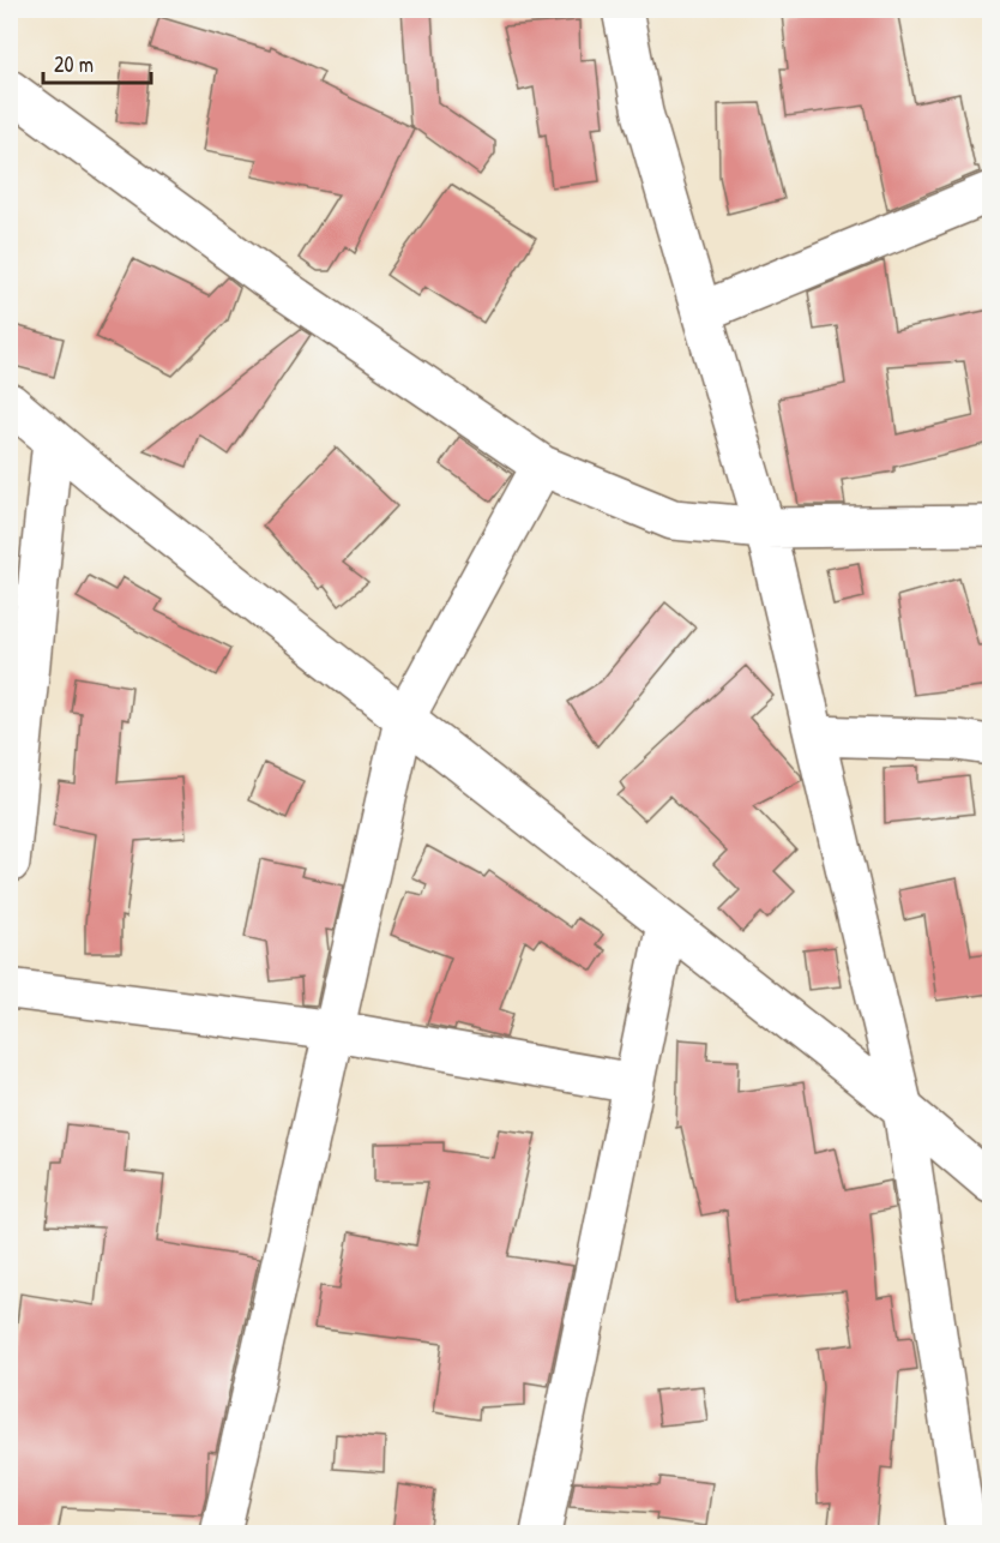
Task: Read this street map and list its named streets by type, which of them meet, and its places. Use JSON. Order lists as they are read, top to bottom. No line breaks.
{"scale_bar":"20 m"}
